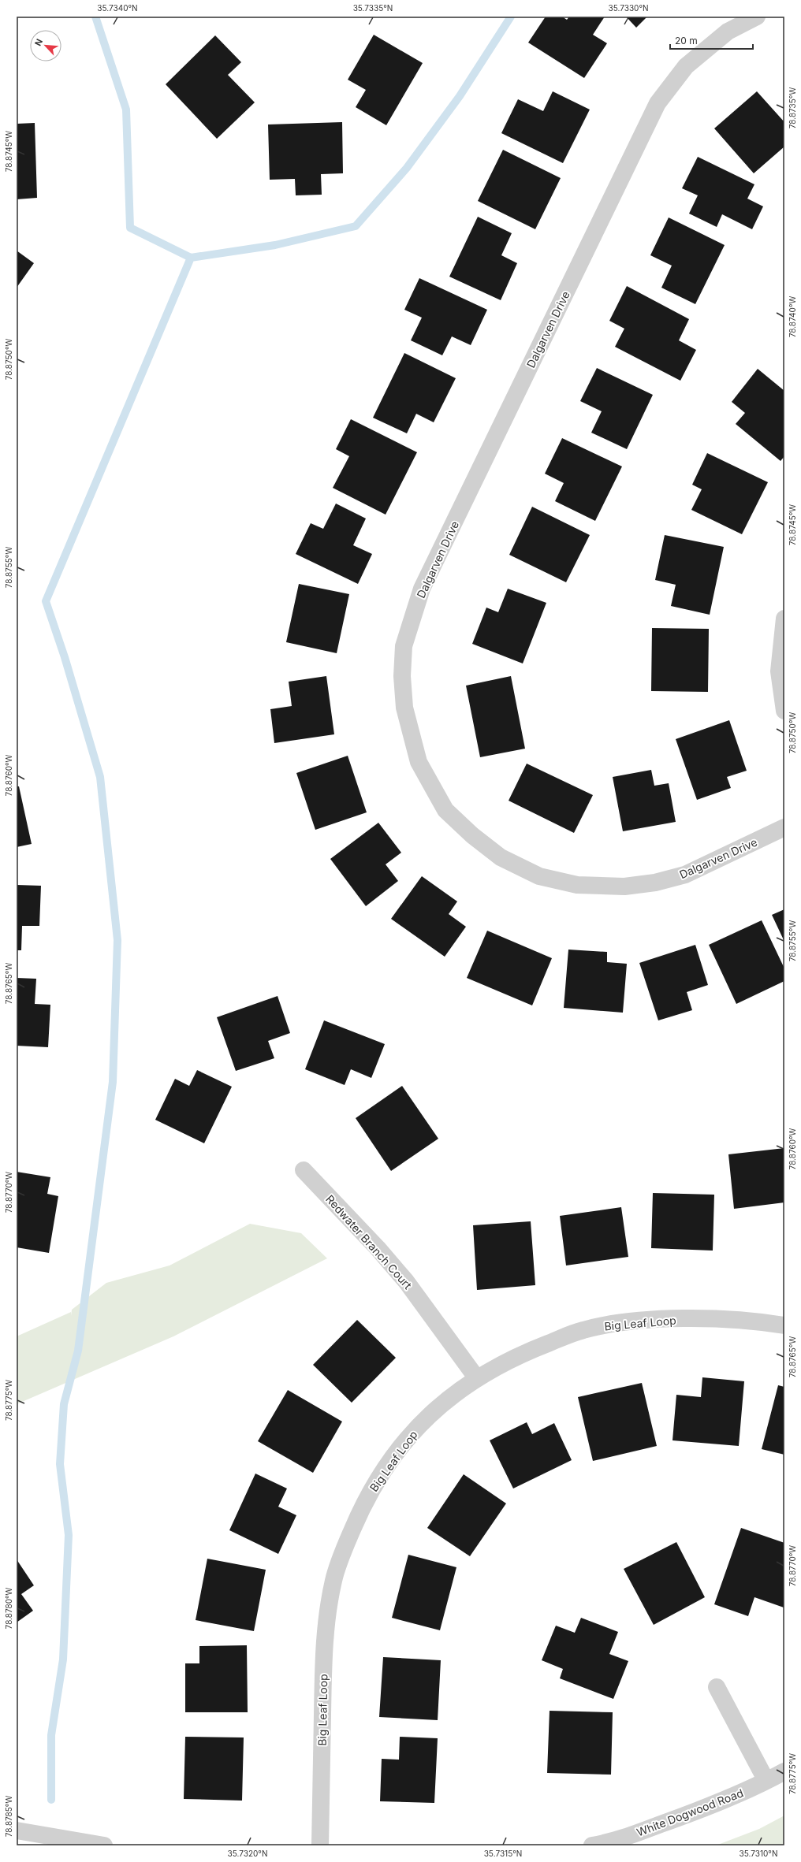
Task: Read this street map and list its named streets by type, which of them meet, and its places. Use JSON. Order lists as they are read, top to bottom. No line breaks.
{"streets":{"street":["Dalgarven Drive","Redwater Branch Court","Big Leaf Loop","White Dogwood Road"]},"crossings":[["Redwater Branch Court","Big Leaf Loop"]],"scale_bar":"20 m","north":"top left","coordinates":["35.7340°N","35.7335°N","35.7330°N","78.8735°W","78.8745°W","78.8740°W","78.8750°W","78.8755°W","78.8760°W","78.8765°W","78.8770°W","78.8775°W","78.8780°W","78.8785°W","35.7320°N","35.7315°N","35.7310°N"]}
